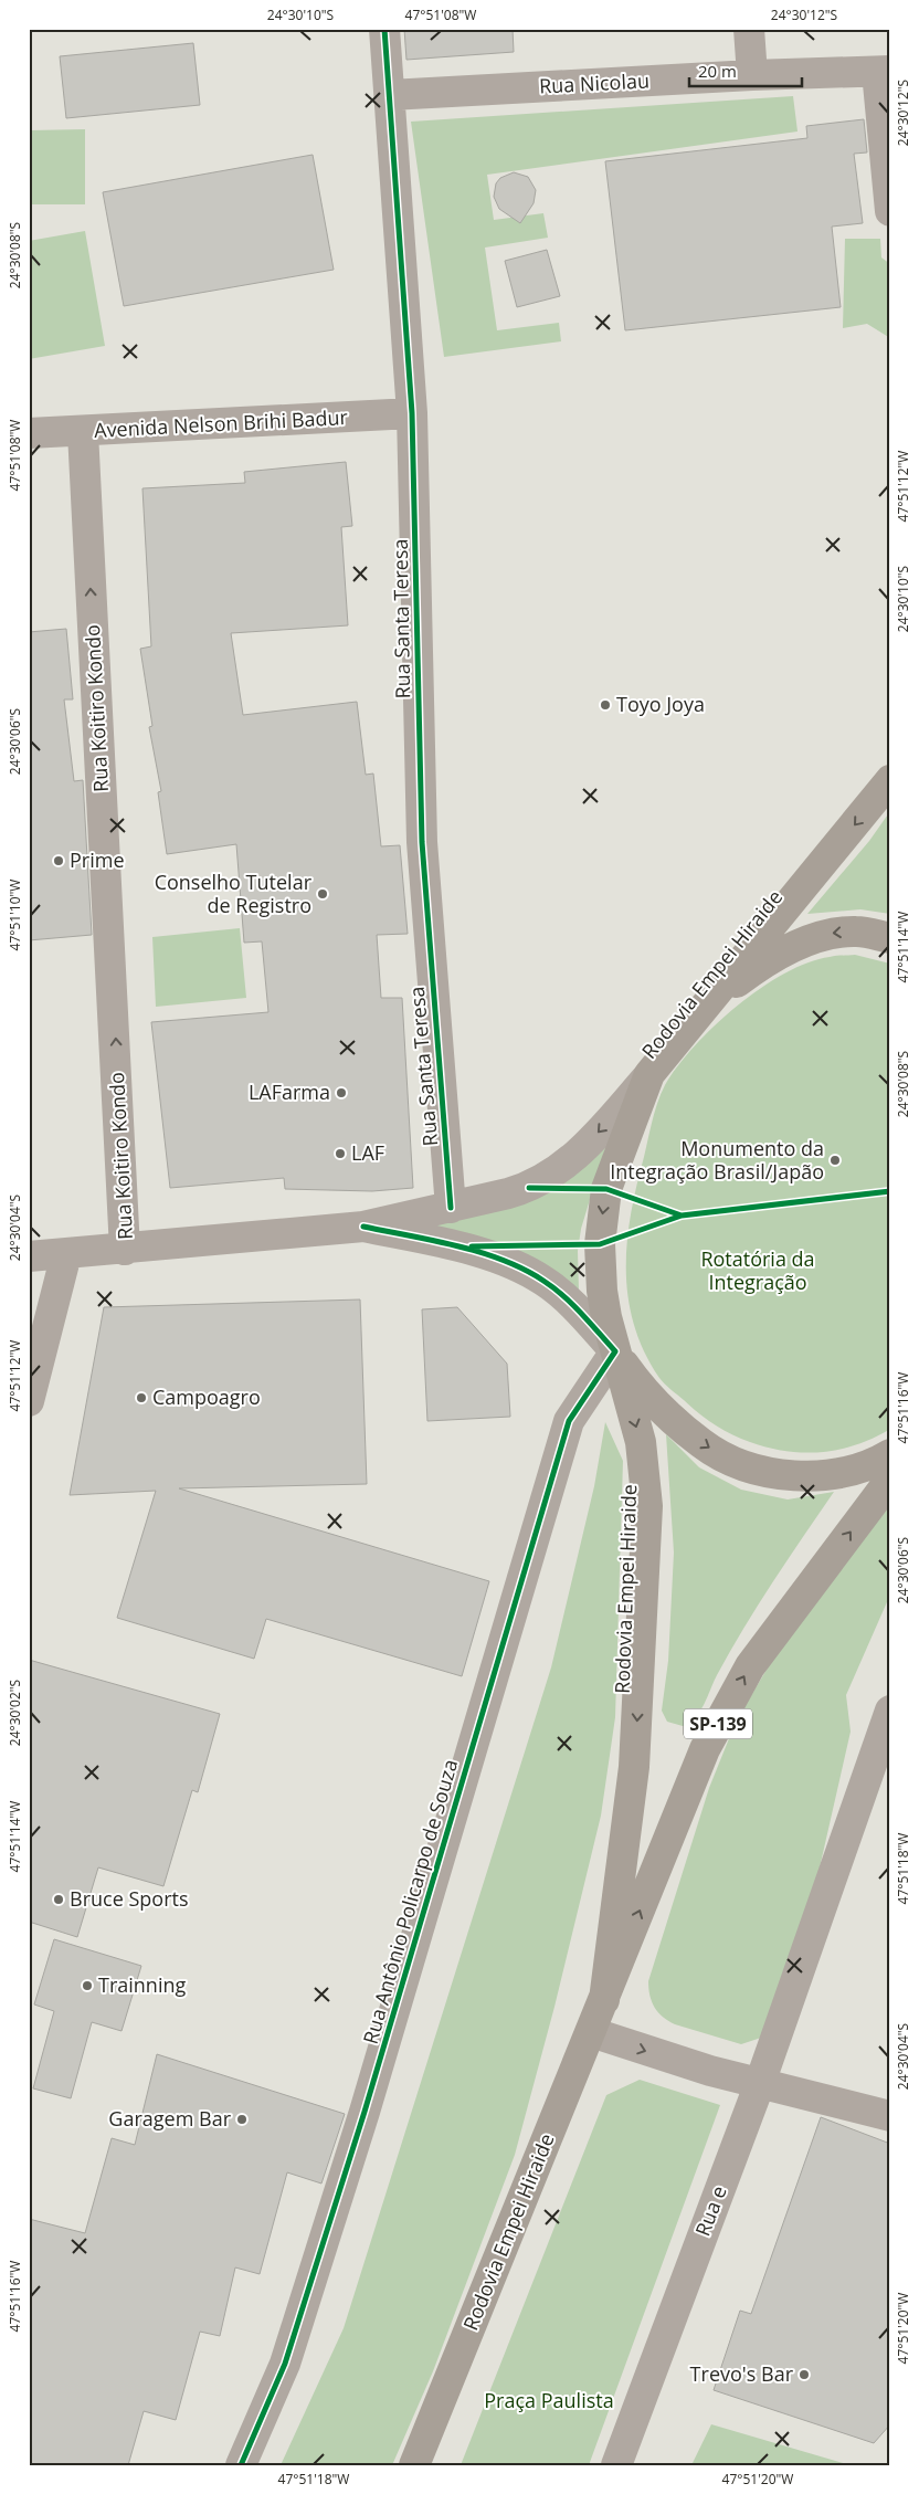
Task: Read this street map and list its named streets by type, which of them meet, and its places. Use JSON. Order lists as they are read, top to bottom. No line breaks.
{"streets":{"main road":["Rodovia Empei Hiraide","SP-139"],"street":["Rua Nicolau","Avenida Nelson Brihi Badur","Rua Santa Teresa","Rua Koitiro Kondo","Rua Antônio Policarpo de Souza","Rua e"]},"crossings":[["Rua Nicolau","Rua Santa Teresa"],["Avenida Nelson Brihi Badur","Rua Santa Teresa"],["Avenida Nelson Brihi Badur","Rua Koitiro Kondo"],["Rodovia Empei Hiraide","Rua Antônio Policarpo de Souza"]],"one_way":["Rua Koitiro Kondo"],"parks":["Rotatória da Integração","Praça Paulista"],"places":["Toyo Joya","Prime","Conselho Tutelar de Registro","LAFarma","LAF","Monumento da Integração Brasil/Japão","Campoagro","Bruce Sports","Trainning","Garagem Bar","Trevo's Bar"],"scale_bar":"20 m","coordinates":["24°30'10\"S","47°51'08\"W","24°30'12\"S","24°30'08\"S","47°51'12\"W","24°30'06\"S","47°51'10\"W","47°51'14\"W","24°30'04\"S","47°51'16\"W","24°30'02\"S","47°51'18\"W","47°51'20\"W"]}
